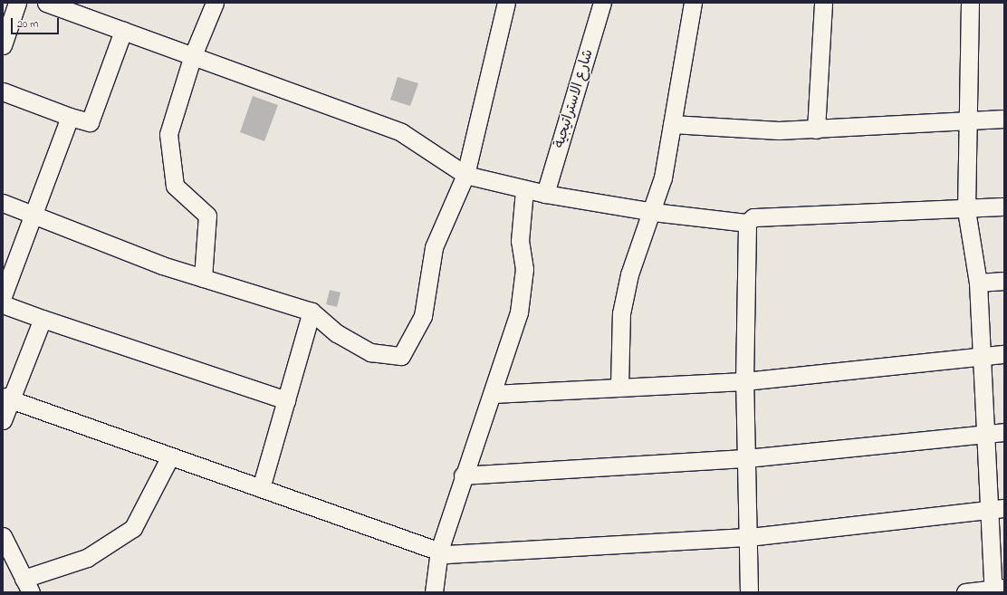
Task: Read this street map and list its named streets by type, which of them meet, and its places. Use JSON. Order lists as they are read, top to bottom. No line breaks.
{"streets":{"street":["شارع الاستراتيجية"]},"scale_bar":"20 m"}
